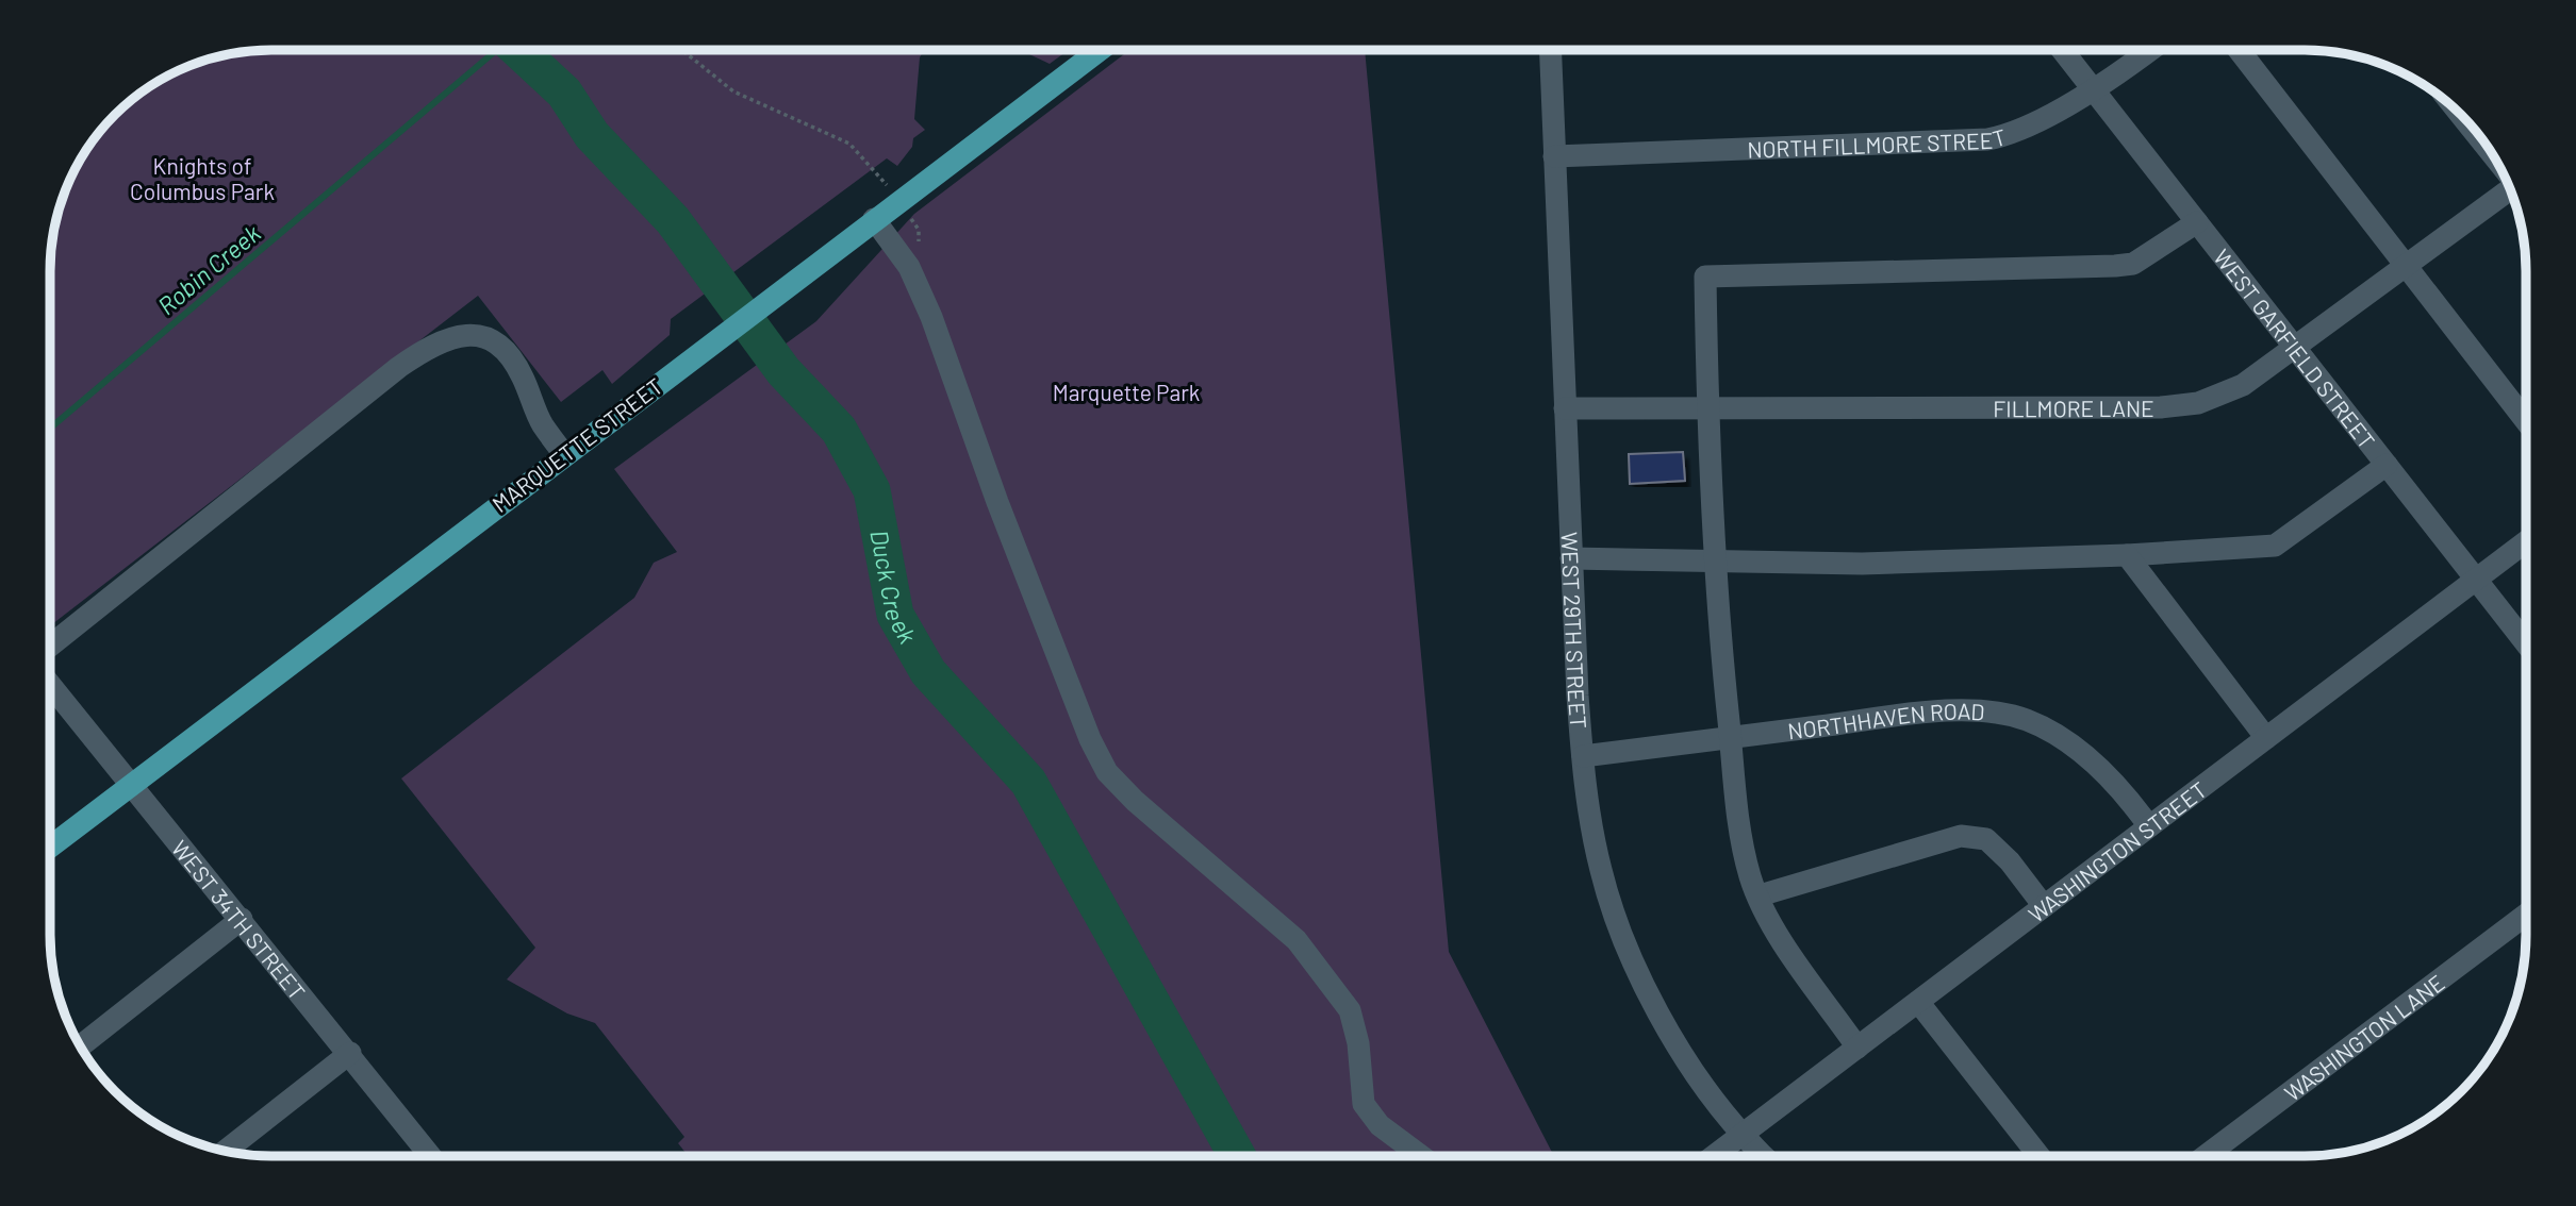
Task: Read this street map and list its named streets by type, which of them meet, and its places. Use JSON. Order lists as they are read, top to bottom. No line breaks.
{"streets":{"main road":["MARQUETTE STREET"],"street":["NORTH FILLMORE STREET","WEST GARFIELD STREET","FILLMORE LANE","WEST 29TH STREET","NORTHHAVEN ROAD","WASHINGTON STREET","WEST 34TH STREET","WASHINGTON LANE"]},"crossings":[["NORTH FILLMORE STREET","WEST GARFIELD STREET"],["NORTH FILLMORE STREET","WEST 29TH STREET"],["WEST GARFIELD STREET","FILLMORE LANE"],["WEST GARFIELD STREET","WASHINGTON STREET"],["FILLMORE LANE","WEST 29TH STREET"],["MARQUETTE STREET","WEST 34TH STREET"],["WEST 29TH STREET","NORTHHAVEN ROAD"],["WEST 29TH STREET","WASHINGTON STREET"],["NORTHHAVEN ROAD","WASHINGTON STREET"]],"water":["Robin Creek","Duck Creek"],"parks":["Knights of Columbus Park","Marquette Park"]}
